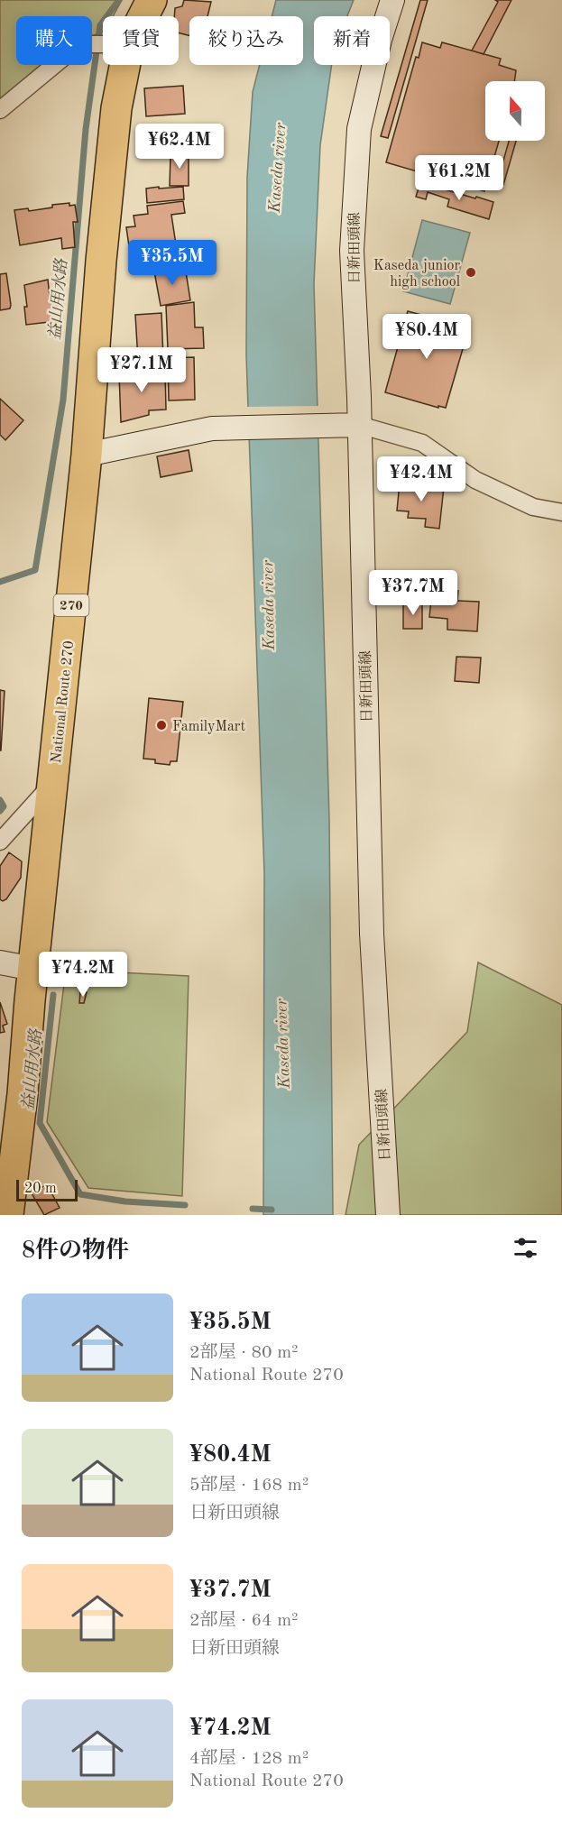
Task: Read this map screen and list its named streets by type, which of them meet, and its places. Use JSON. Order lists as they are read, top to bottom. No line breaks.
{"streets":{"highway":["270","National Route 270"],"street":["日新田頭線"]},"water":["Kaseda river","益山用水路"],"places":["Kaseda junior high school","FamilyMart"],"scale_bar":"20 m","north":"top","page":{"chip":["購入","賃貸","絞り込み","新着"],"price":["¥62.4M","¥61.2M","¥35.5M","¥80.4M","¥27.1M","¥42.4M","¥37.7M","¥74.2M"],"scale":"20 m","heading":"8件の物件","list":[{"name":"¥35.5M","note":"2部屋 · 80 m² · National Route 270"},{"name":"¥80.4M","note":"5部屋 · 168 m² · 日新田頭線"},{"name":"¥37.7M","note":"2部屋 · 64 m² · 日新田頭線"},{"name":"¥74.2M","note":"4部屋 · 128 m² · National Route 270"}]}}
